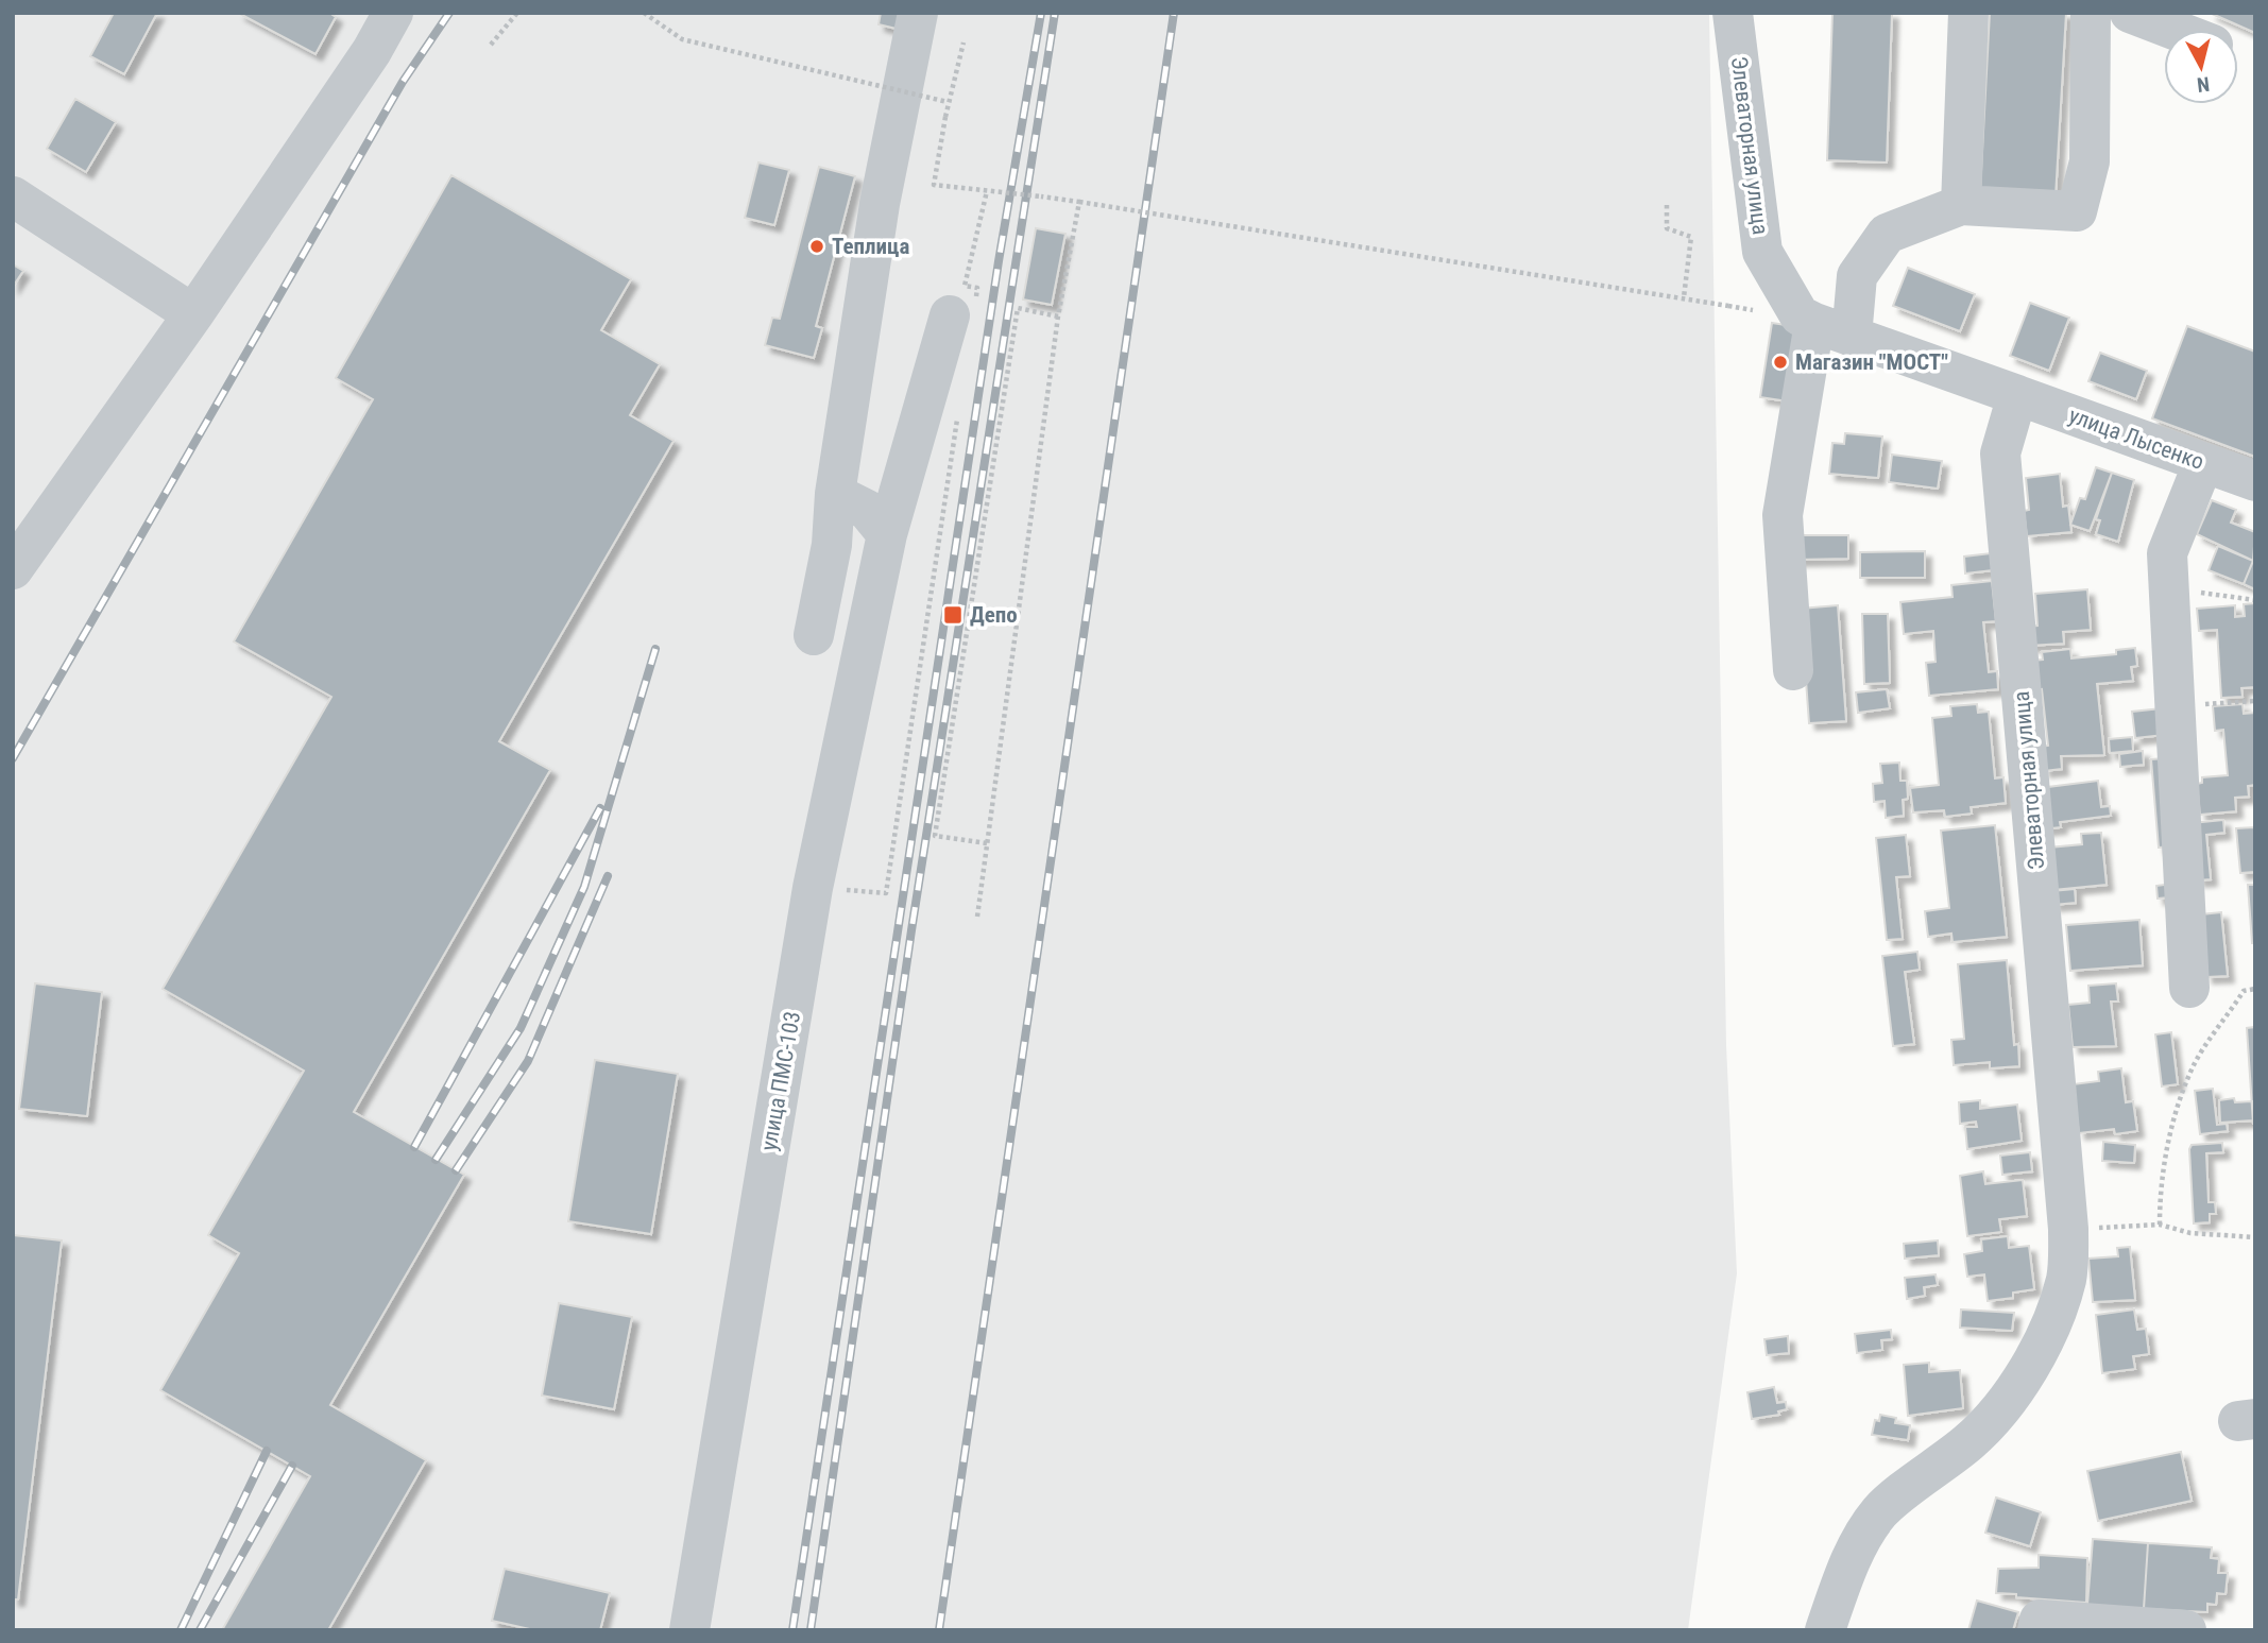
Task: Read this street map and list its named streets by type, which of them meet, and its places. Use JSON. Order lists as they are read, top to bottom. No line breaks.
{"streets":{"street":["Элеваторная улица","улица Лысенко","улица ПМС-103"]},"crossings":[["Элеваторная улица","улица Лысенко"]],"places":{"other":["Теплица","Магазин \"МОСТ\""],"transit":["Депо"]},"north":"bottom"}
